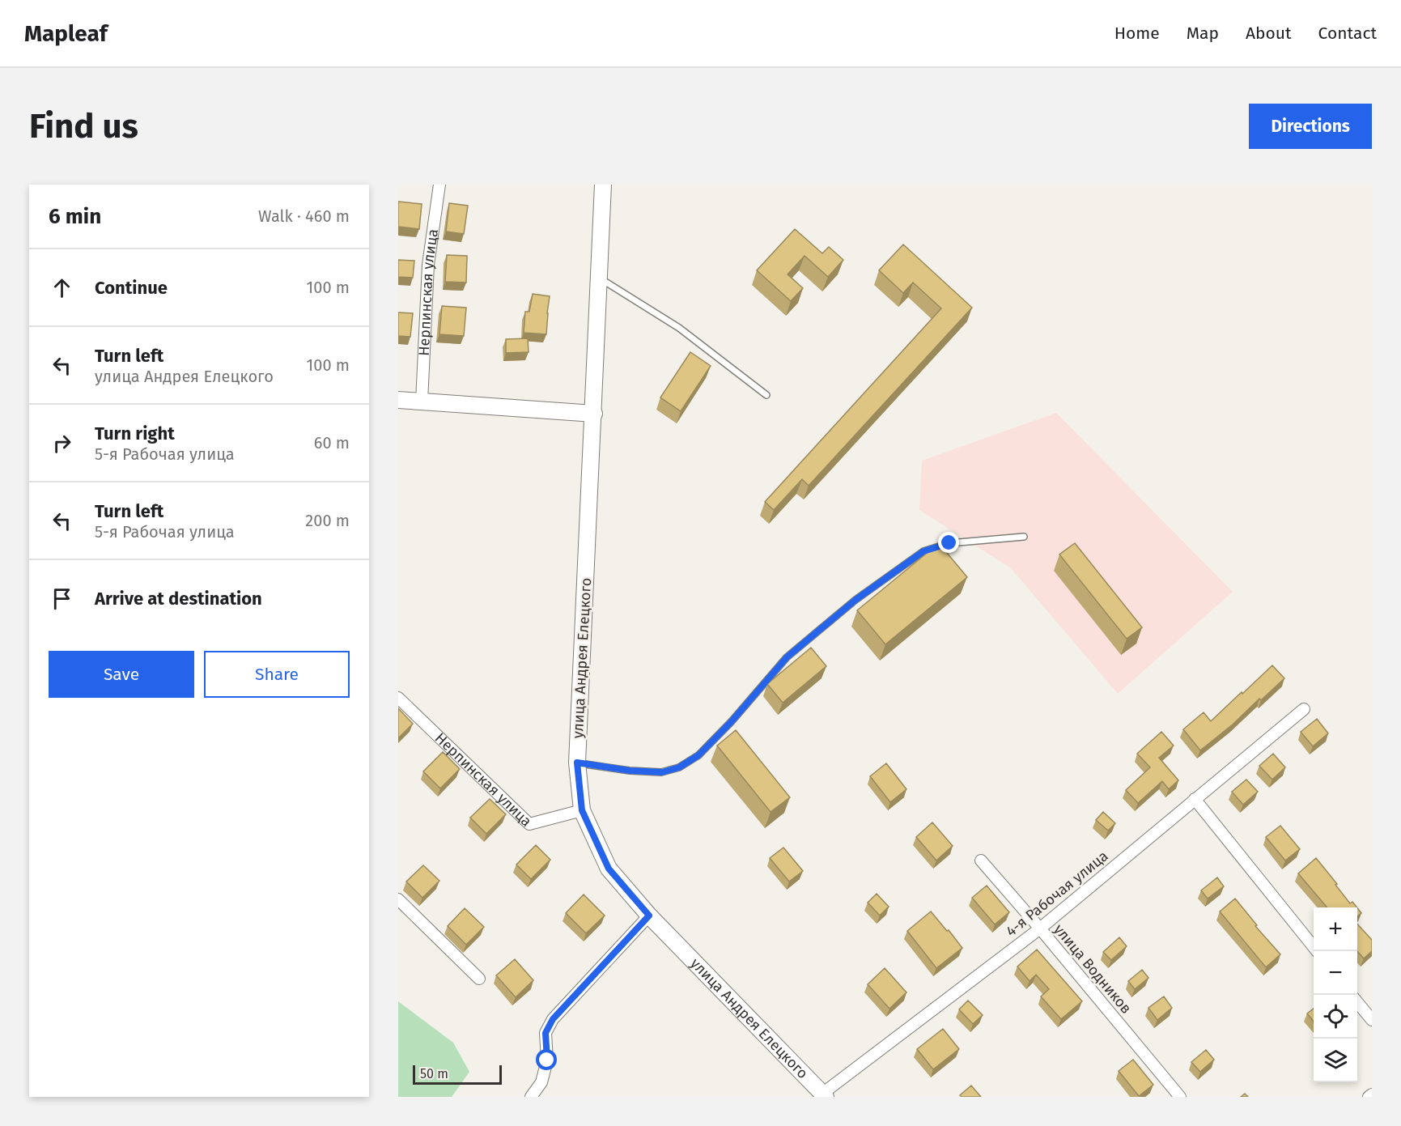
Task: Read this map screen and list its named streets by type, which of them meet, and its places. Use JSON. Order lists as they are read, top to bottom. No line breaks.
{"streets":{"main road":["улица Андрея Елецкого"],"street":["Нерпинская улица","4-я Рабочая улица","улица Водников"]},"crossings":[["Нерпинская улица","улица Андрея Елецкого"],["улица Андрея Елецкого","4-я Рабочая улица"],["4-я Рабочая улица","улица Водников"]],"scale_bar":"50 m","page":{"header":"Mapleaf","nav":["Home","Map","About","Contact"],"buttons":["Directions",["Save","Share"]],"title":"Find us","heading":["6 min","Walk · 460 m"],"list":[["Continue","100 m"],["Turn left","улица Андрея Елецкого","100 m"],["Turn right","5-я Рабочая улица","60 m"],["Turn left","5-я Рабочая улица","200 m"],"Arrive at destination"],"map_buttons":["+","−"],"scale":"50 m"}}
